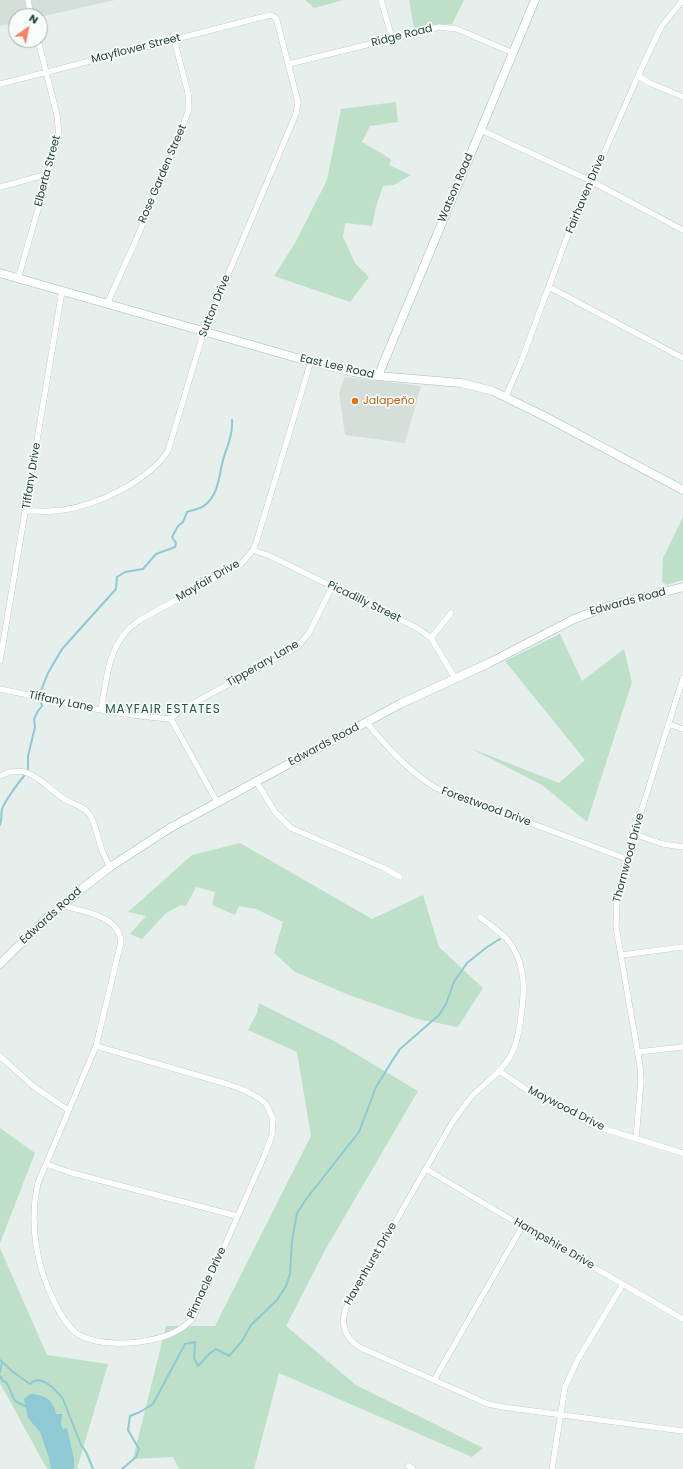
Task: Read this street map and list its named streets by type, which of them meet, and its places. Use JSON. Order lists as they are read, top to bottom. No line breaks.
{"streets":{"street":["Ridge Road","Mayflower Street","Elberta Street","Rose Garden Street","Watson Road","Fairhaven Drive","Sutton Drive","East Lee Road","Tiffany Drive","Mayfair Drive","Picadilly Street","Edwards Road","Tipperary Lane","Tiffany Lane","Forestwood Drive","Thornwood Drive","Maywood Drive","Hampshire Drive","Havenhurst Drive","Pinnacle Drive"]},"crossings":[["Ridge Road","Watson Road"],["Ridge Road","Sutton Drive"],["Mayflower Street","Elberta Street"],["Mayflower Street","Rose Garden Street"],["Mayflower Street","Sutton Drive"],["Elberta Street","East Lee Road"],["Rose Garden Street","East Lee Road"],["Watson Road","East Lee Road"],["Fairhaven Drive","East Lee Road"],["Sutton Drive","East Lee Road"],["Sutton Drive","Tiffany Drive"],["East Lee Road","Tiffany Drive"],["East Lee Road","Mayfair Drive"],["Mayfair Drive","Picadilly Street"],["Mayfair Drive","Tiffany Lane"],["Picadilly Street","Edwards Road"],["Picadilly Street","Tipperary Lane"],["Edwards Road","Forestwood Drive"],["Edwards Road","Pinnacle Drive"],["Tipperary Lane","Tiffany Lane"],["Forestwood Drive","Thornwood Drive"],["Thornwood Drive","Maywood Drive"],["Maywood Drive","Havenhurst Drive"],["Hampshire Drive","Havenhurst Drive"]],"districts":["MAYFAIR ESTATES"],"places":["Jalapeño"],"north":"top right"}
